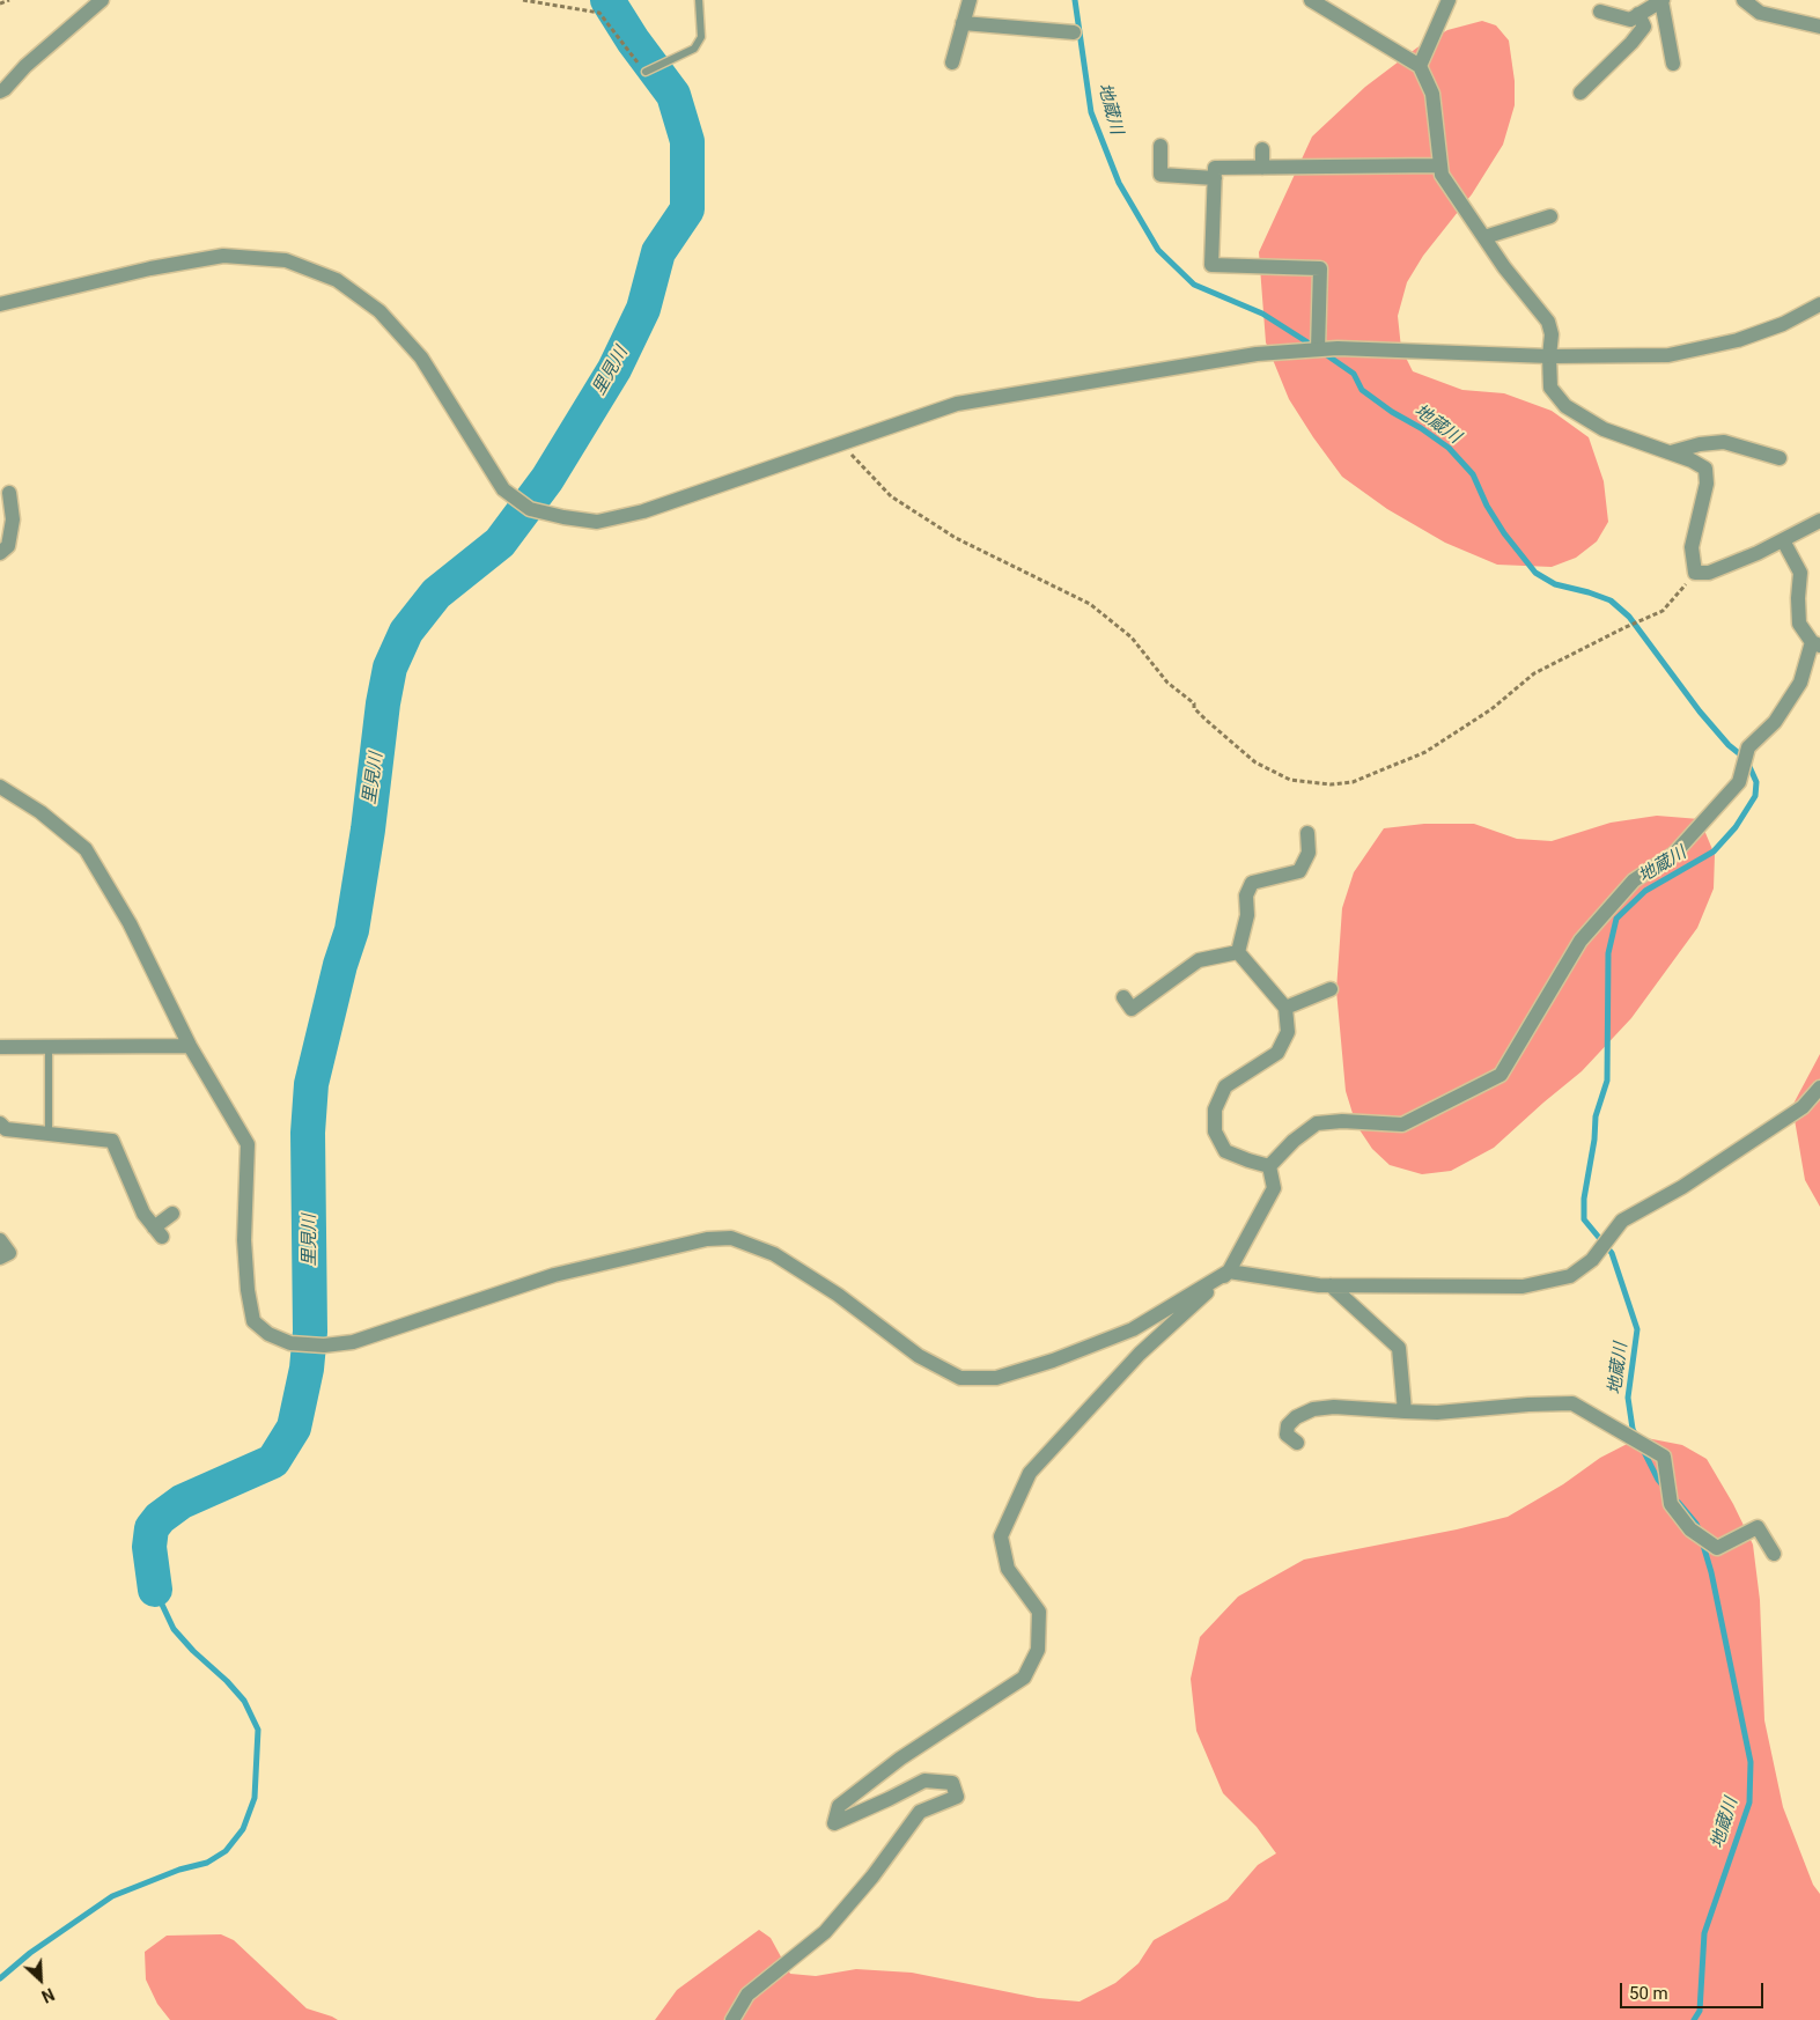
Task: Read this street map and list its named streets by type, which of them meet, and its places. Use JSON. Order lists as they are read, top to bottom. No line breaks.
{"water":["地蔵川","里見川"],"scale_bar":"50 m","north":"bottom right"}
